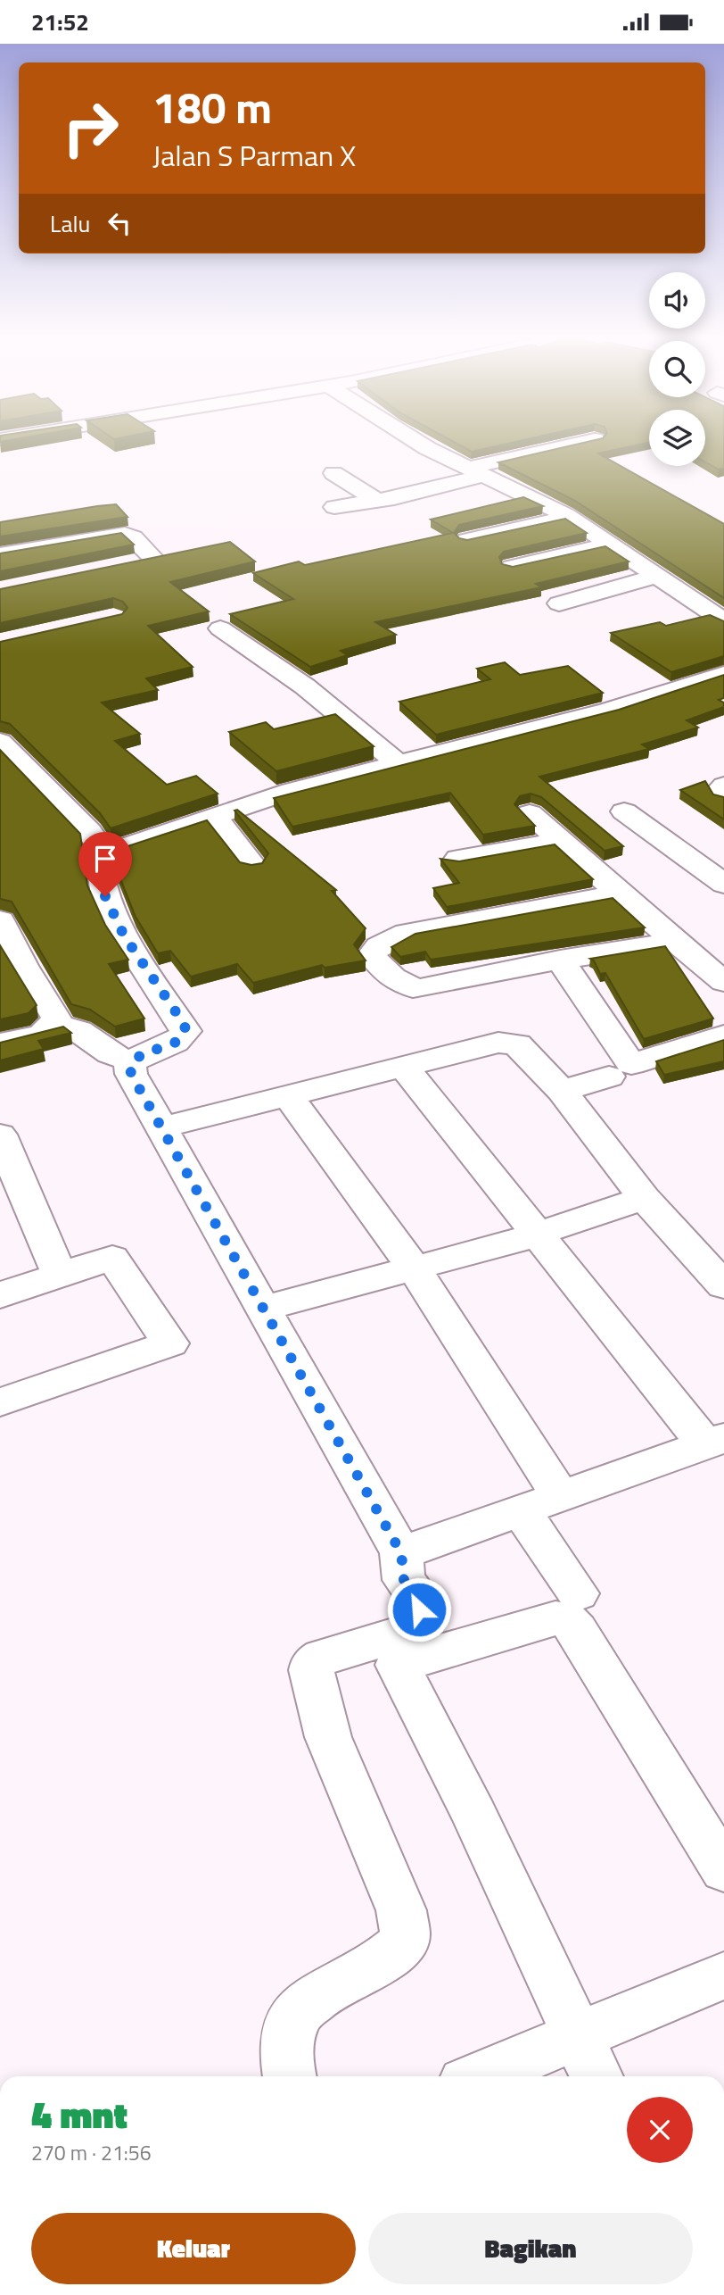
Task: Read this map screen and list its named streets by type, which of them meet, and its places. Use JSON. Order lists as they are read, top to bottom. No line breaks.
{"page":{"status":"21:52","turn":["180 m","Jalan S Parman X"],"then":"Lalu","heading":["4 mnt","270 m · 21:56"],"buttons":["Keluar","Bagikan"]}}
